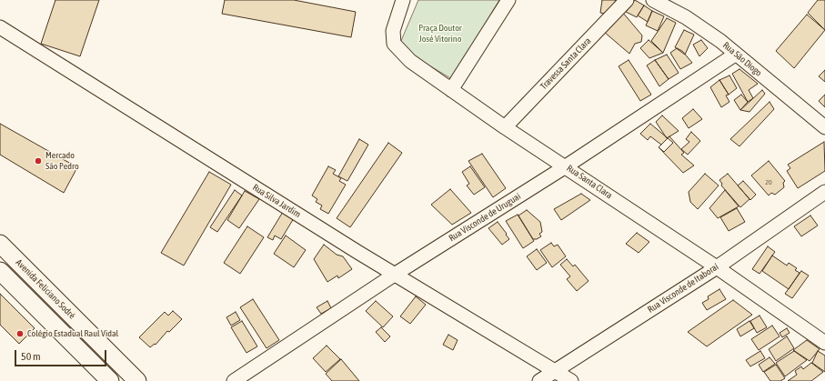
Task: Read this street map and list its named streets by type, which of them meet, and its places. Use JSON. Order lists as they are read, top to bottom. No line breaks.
{"streets":{"main road":["Avenida Feliciano Sodré"],"street":["Rua São Diogo","Travessa Santa Clara","Rua Santa Clara","Rua Silva Jardim","Rua Visconde de Uruguai","Rua Visconde de Itaboraí"]},"crossings":[["Rua São Diogo","Rua Visconde de Uruguai"],["Travessa Santa Clara","Rua Santa Clara"],["Rua Santa Clara","Rua Visconde de Uruguai"],["Rua Santa Clara","Rua Visconde de Itaboraí"],["Rua Silva Jardim","Rua Visconde de Uruguai"],["Rua Silva Jardim","Rua Visconde de Itaboraí"]],"parks":["Praça Doutor José Vitorino"],"places":["Mercado São Pedro","Colégio Estadual Raul Vidal"],"house_numbers":["20"],"scale_bar":"50 m"}
